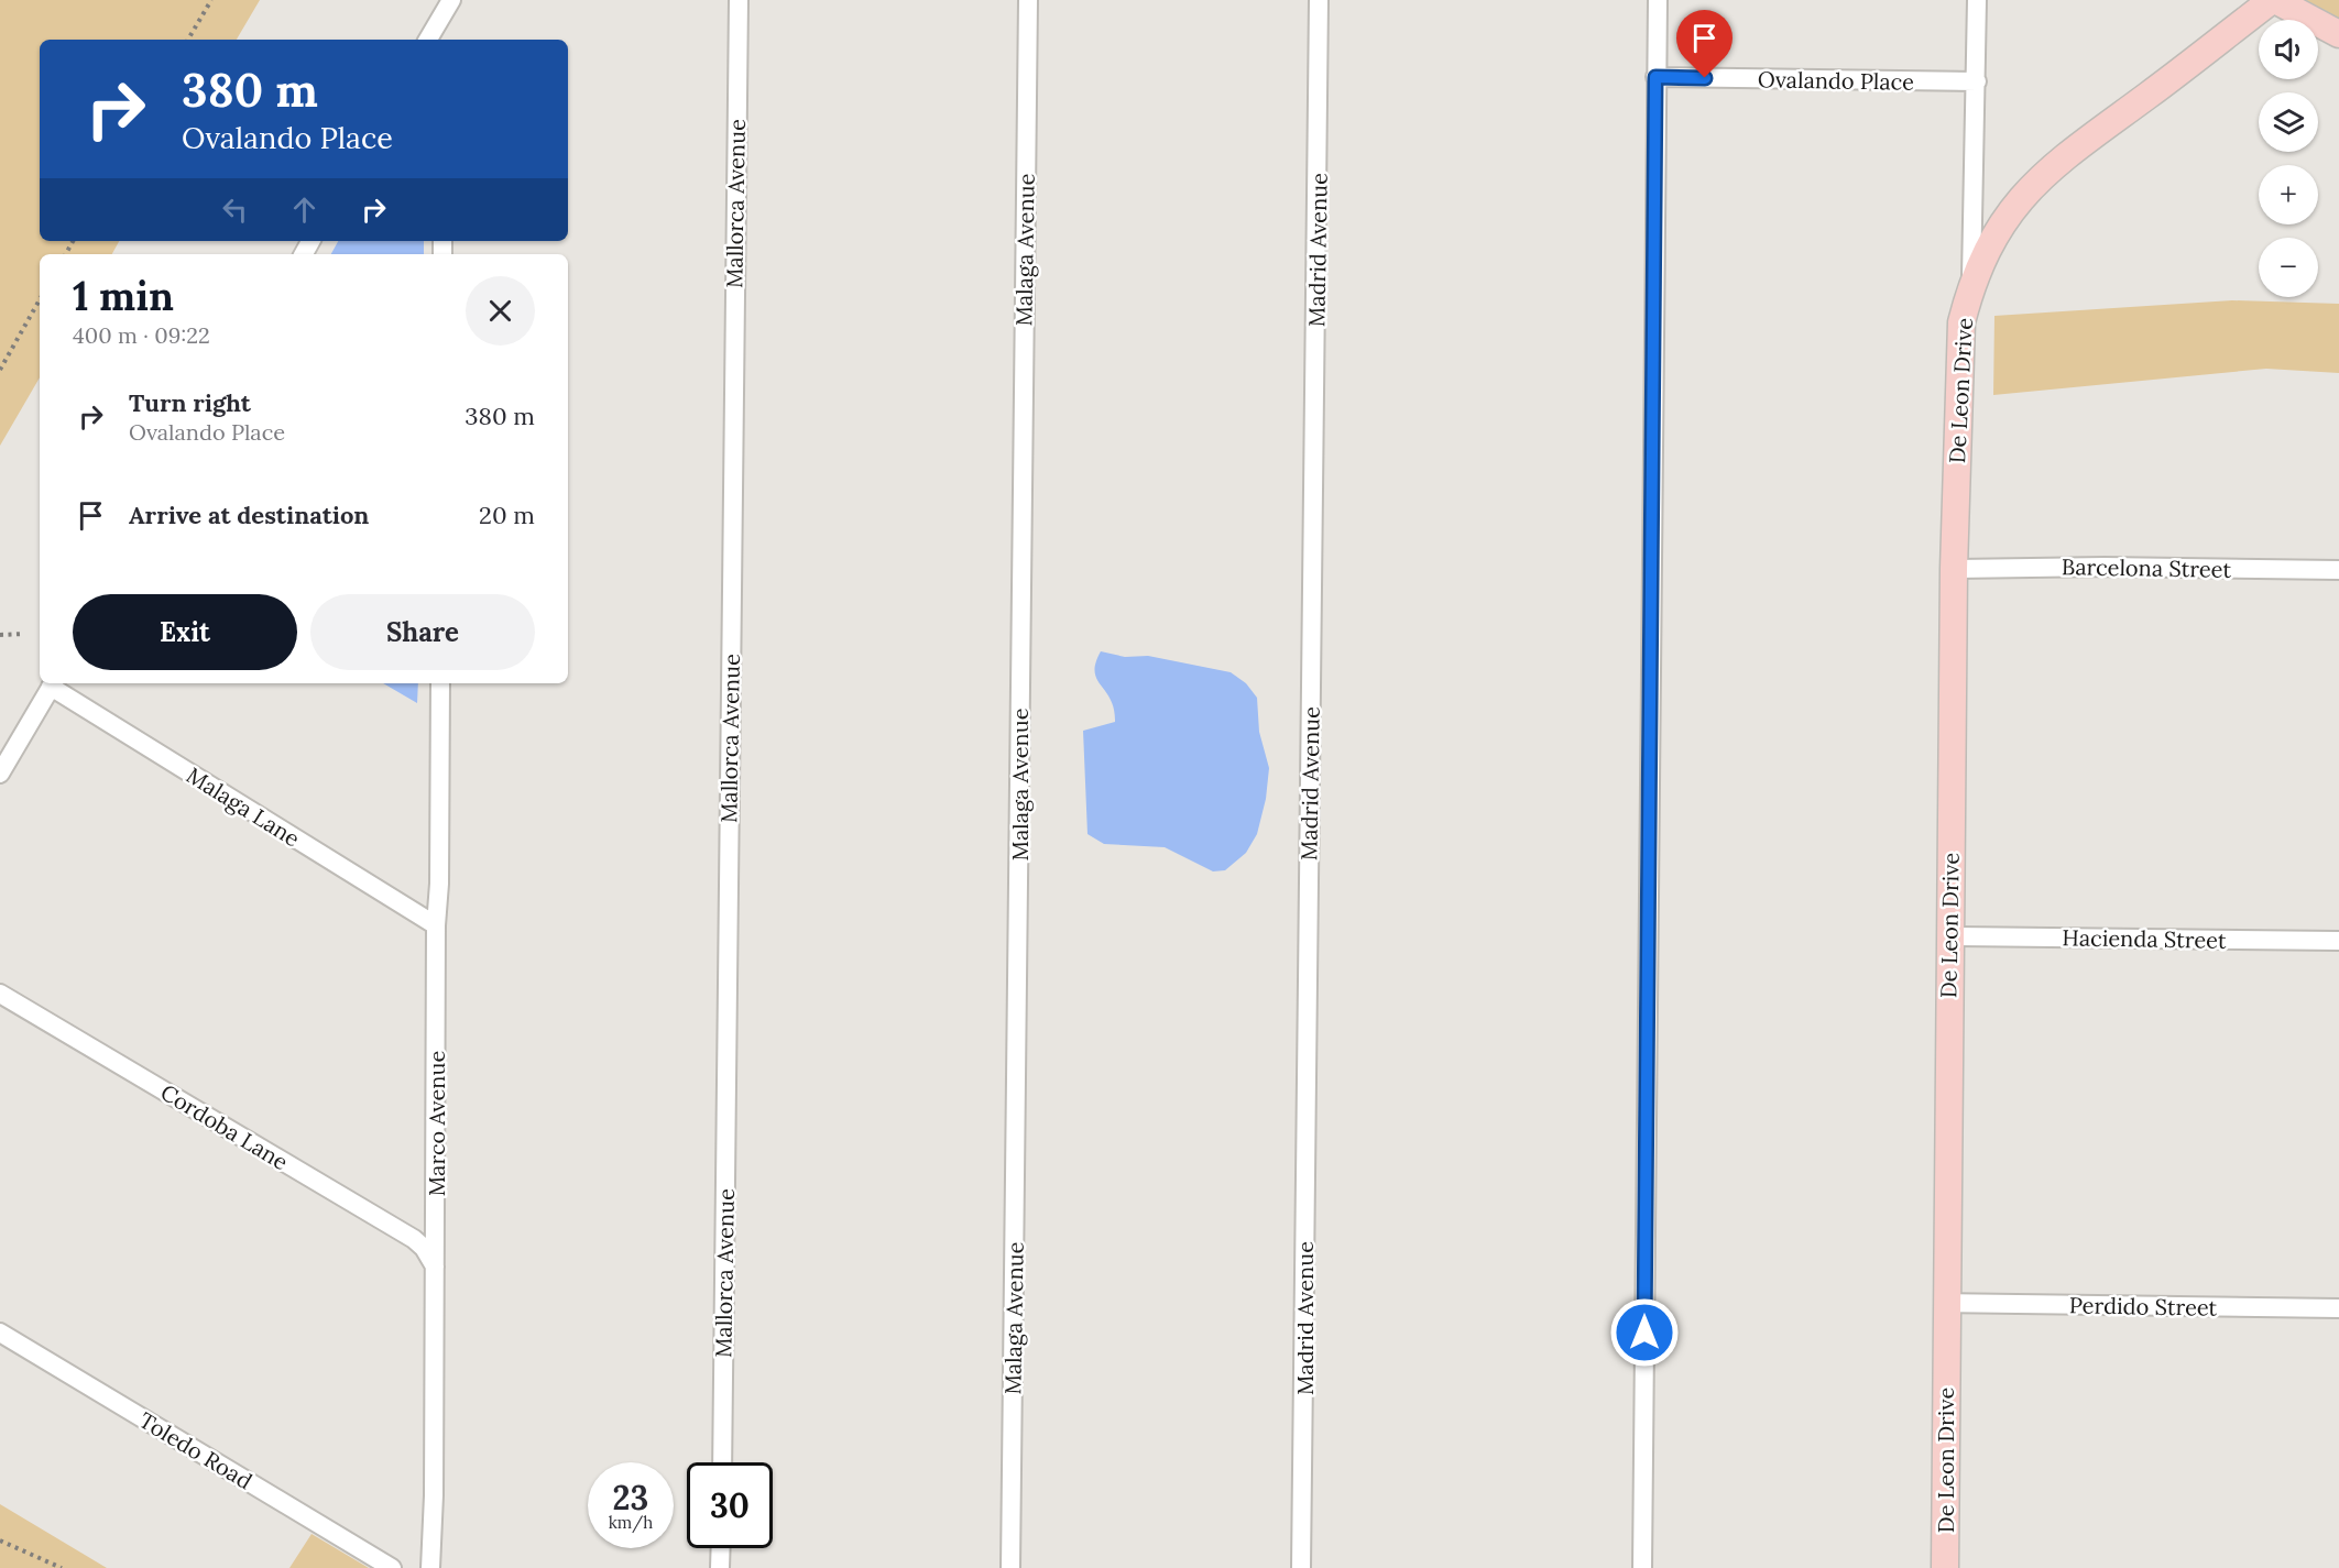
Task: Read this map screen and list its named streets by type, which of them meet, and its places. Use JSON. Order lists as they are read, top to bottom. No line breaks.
{"streets":{"street":["Ovalando Place","Mallorca Avenue","Malaga Avenue","Madrid Avenue","De Leon Drive","Barcelona Street","Malaga Lane","Hacienda Street","Marco Avenue","Cordoba Lane","Perdido Street","Toledo Road"]},"crossings":[["Ovalando Place","De Leon Drive"],["De Leon Drive","Barcelona Street"],["De Leon Drive","Hacienda Street"],["De Leon Drive","Perdido Street"],["Malaga Lane","Marco Avenue"],["Marco Avenue","Cordoba Lane"]],"page":{"map_buttons":["+","−"],"turn":["380 m","Ovalando Place"],"heading":["1 min","400 m · 09:22"],"list":[{"name":"Turn right","note":"Ovalando Place","value":"380 m"},{"name":"Arrive at destination","value":"20 m"}],"buttons":["Exit","Share"],"speed":"23 km/h","limit":"30"}}
